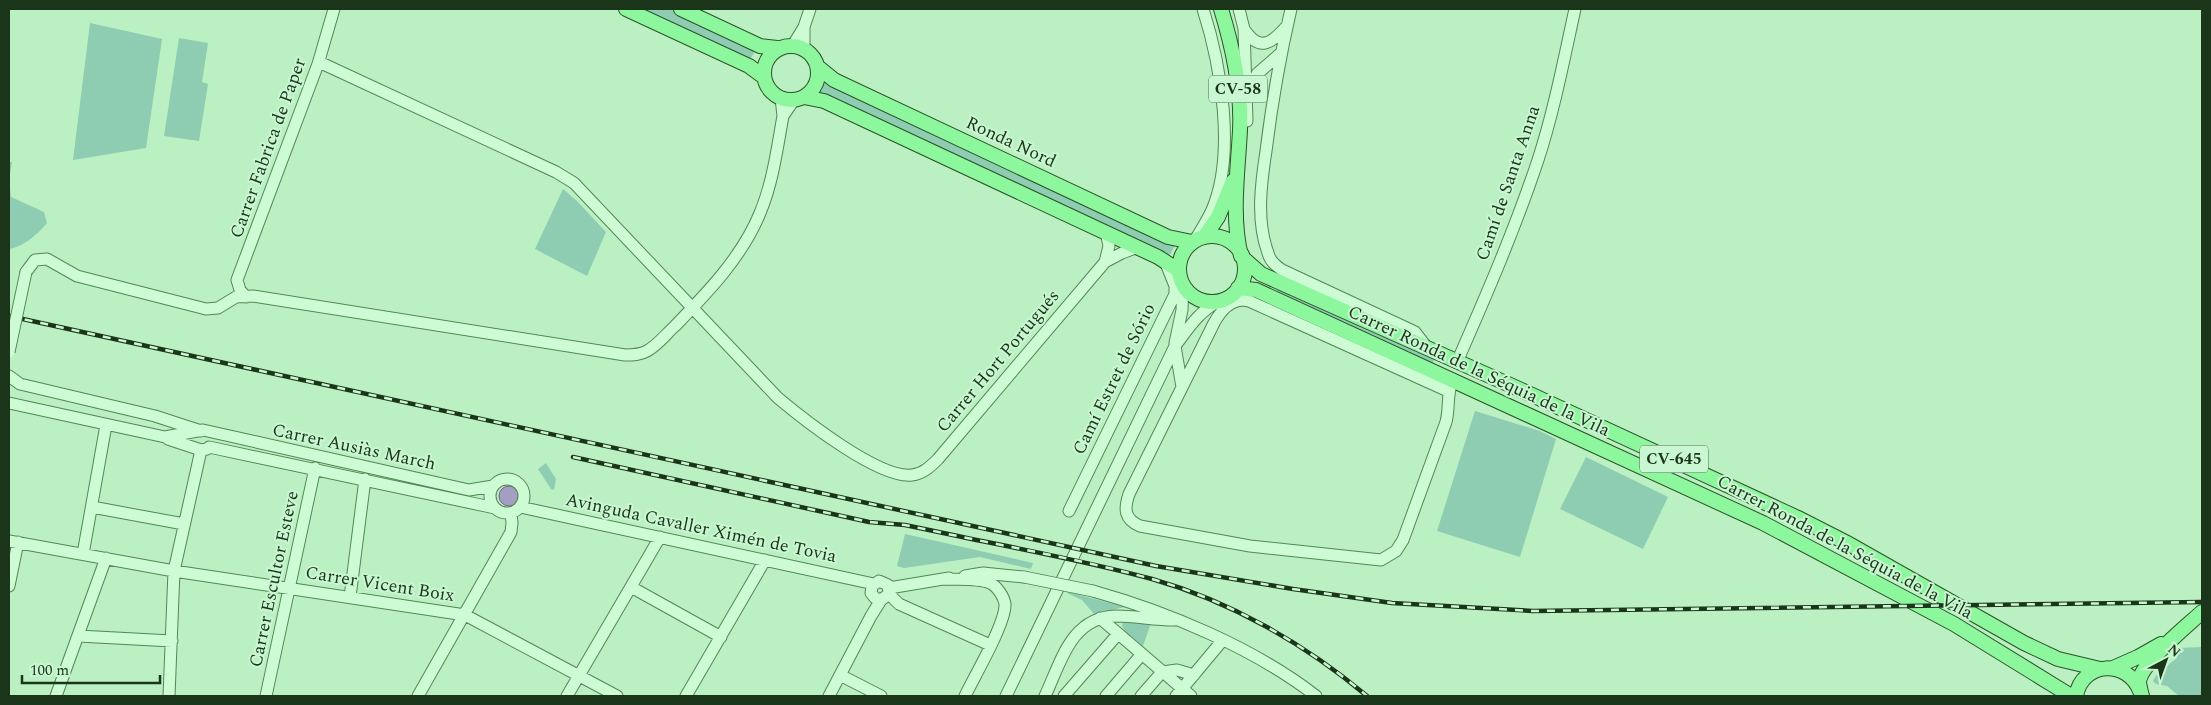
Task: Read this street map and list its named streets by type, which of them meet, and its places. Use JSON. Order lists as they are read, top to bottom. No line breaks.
{"streets":{"main road":["CV-58","Ronda Nord","Carrer Ronda de la Séquia de la Vila","CV-645"],"street":["Carrer Fabrica de Paper","Camí de Santa Anna","Carrer Hort Portugués","Camí Estret de Sório","Carrer Ausiàs March","Avinguda Cavaller Ximén de Tovia","Carrer Escultor Esteve","Carrer Vicent Boix"]},"crossings":[["CV-58","Ronda Nord"],["CV-58","Carrer Ronda de la Séquia de la Vila"],["CV-58","CV-645"],["Ronda Nord","Carrer Ronda de la Séquia de la Vila"],["Ronda Nord","CV-645"],["Camí de Santa Anna","Carrer Ronda de la Séquia de la Vila"],["Carrer Ronda de la Séquia de la Vila","CV-645"],["Carrer Ausiàs March","Avinguda Cavaller Ximén de Tovia"],["Carrer Ausiàs March","Carrer Escultor Esteve"],["Carrer Escultor Esteve","Carrer Vicent Boix"]],"scale_bar":"100 m","north":"top right"}
